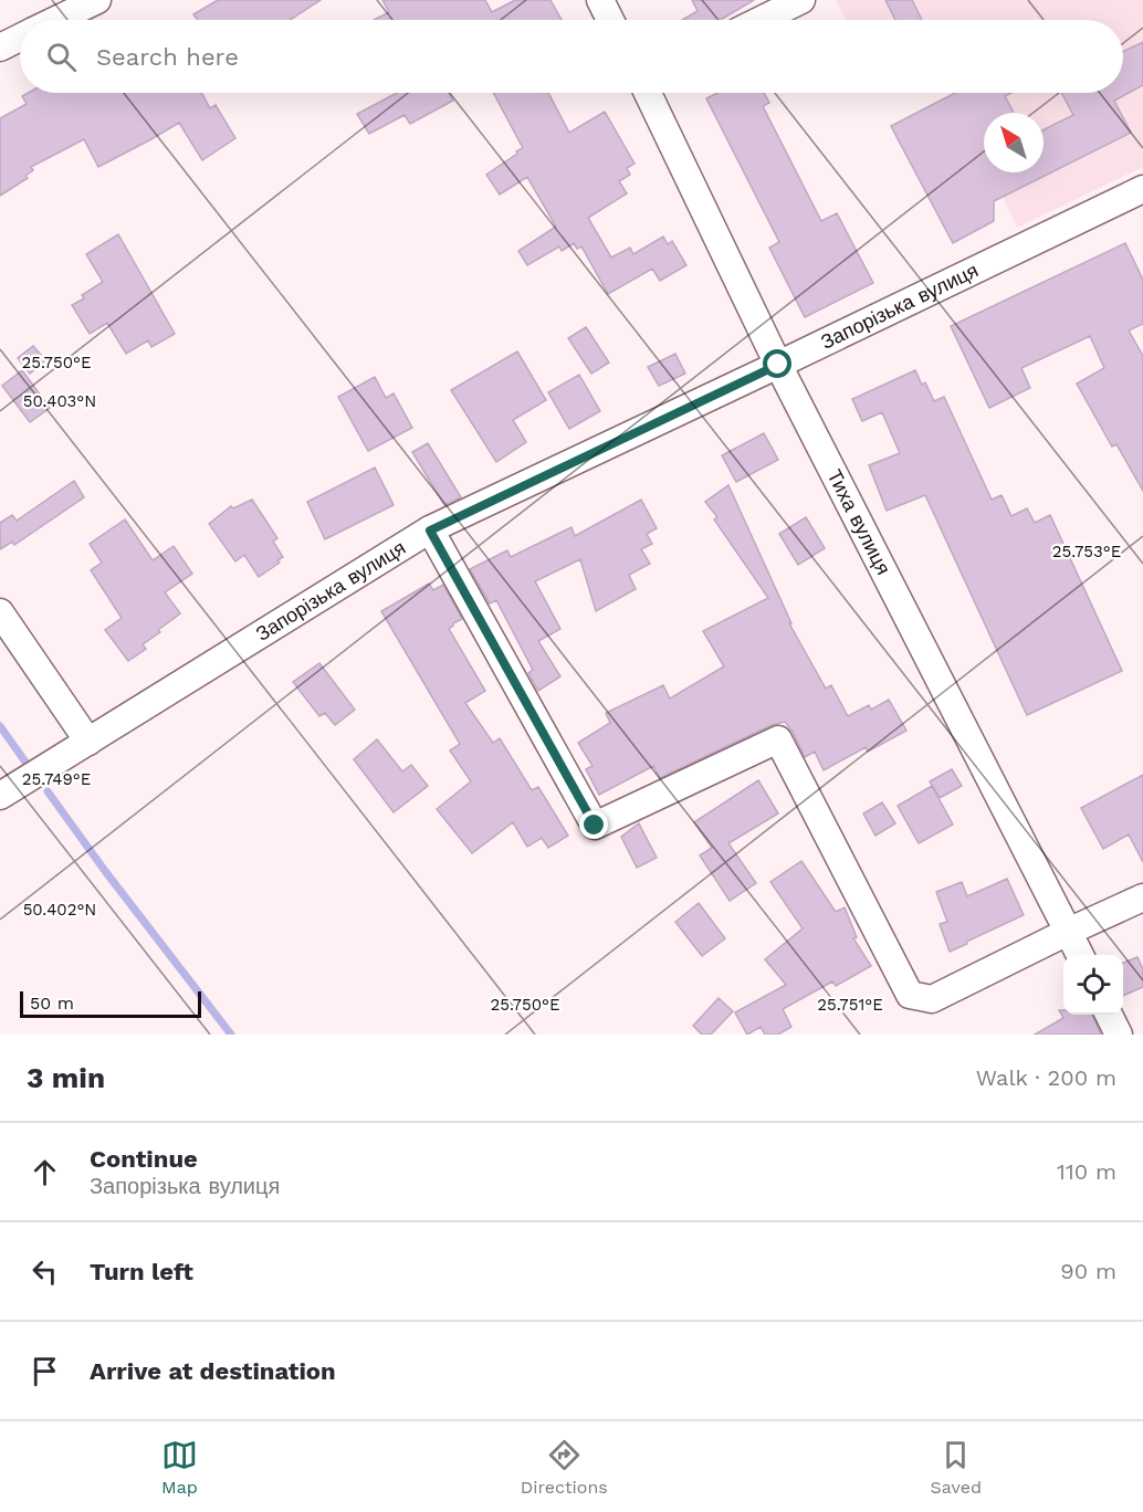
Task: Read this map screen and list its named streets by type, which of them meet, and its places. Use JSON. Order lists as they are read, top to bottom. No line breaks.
{"streets":{"street":["Запорізька вулиця","Тиха вулиця"]},"crossings":[["Запорізька вулиця","Тиха вулиця"]],"scale_bar":"50 m","north":"top left","page":{"search":"Search here","scale":"50 m","heading":["3 min","Walk · 200 m"],"list":[["Continue","Запорізька вулиця","110 m"],["Turn left","90 m"],"Arrive at destination"],"nav":["Map","Directions","Saved"]},"coordinates":["25.750°E","50.403°N","25.753°E","25.749°E","50.402°N","25.751°E"]}
